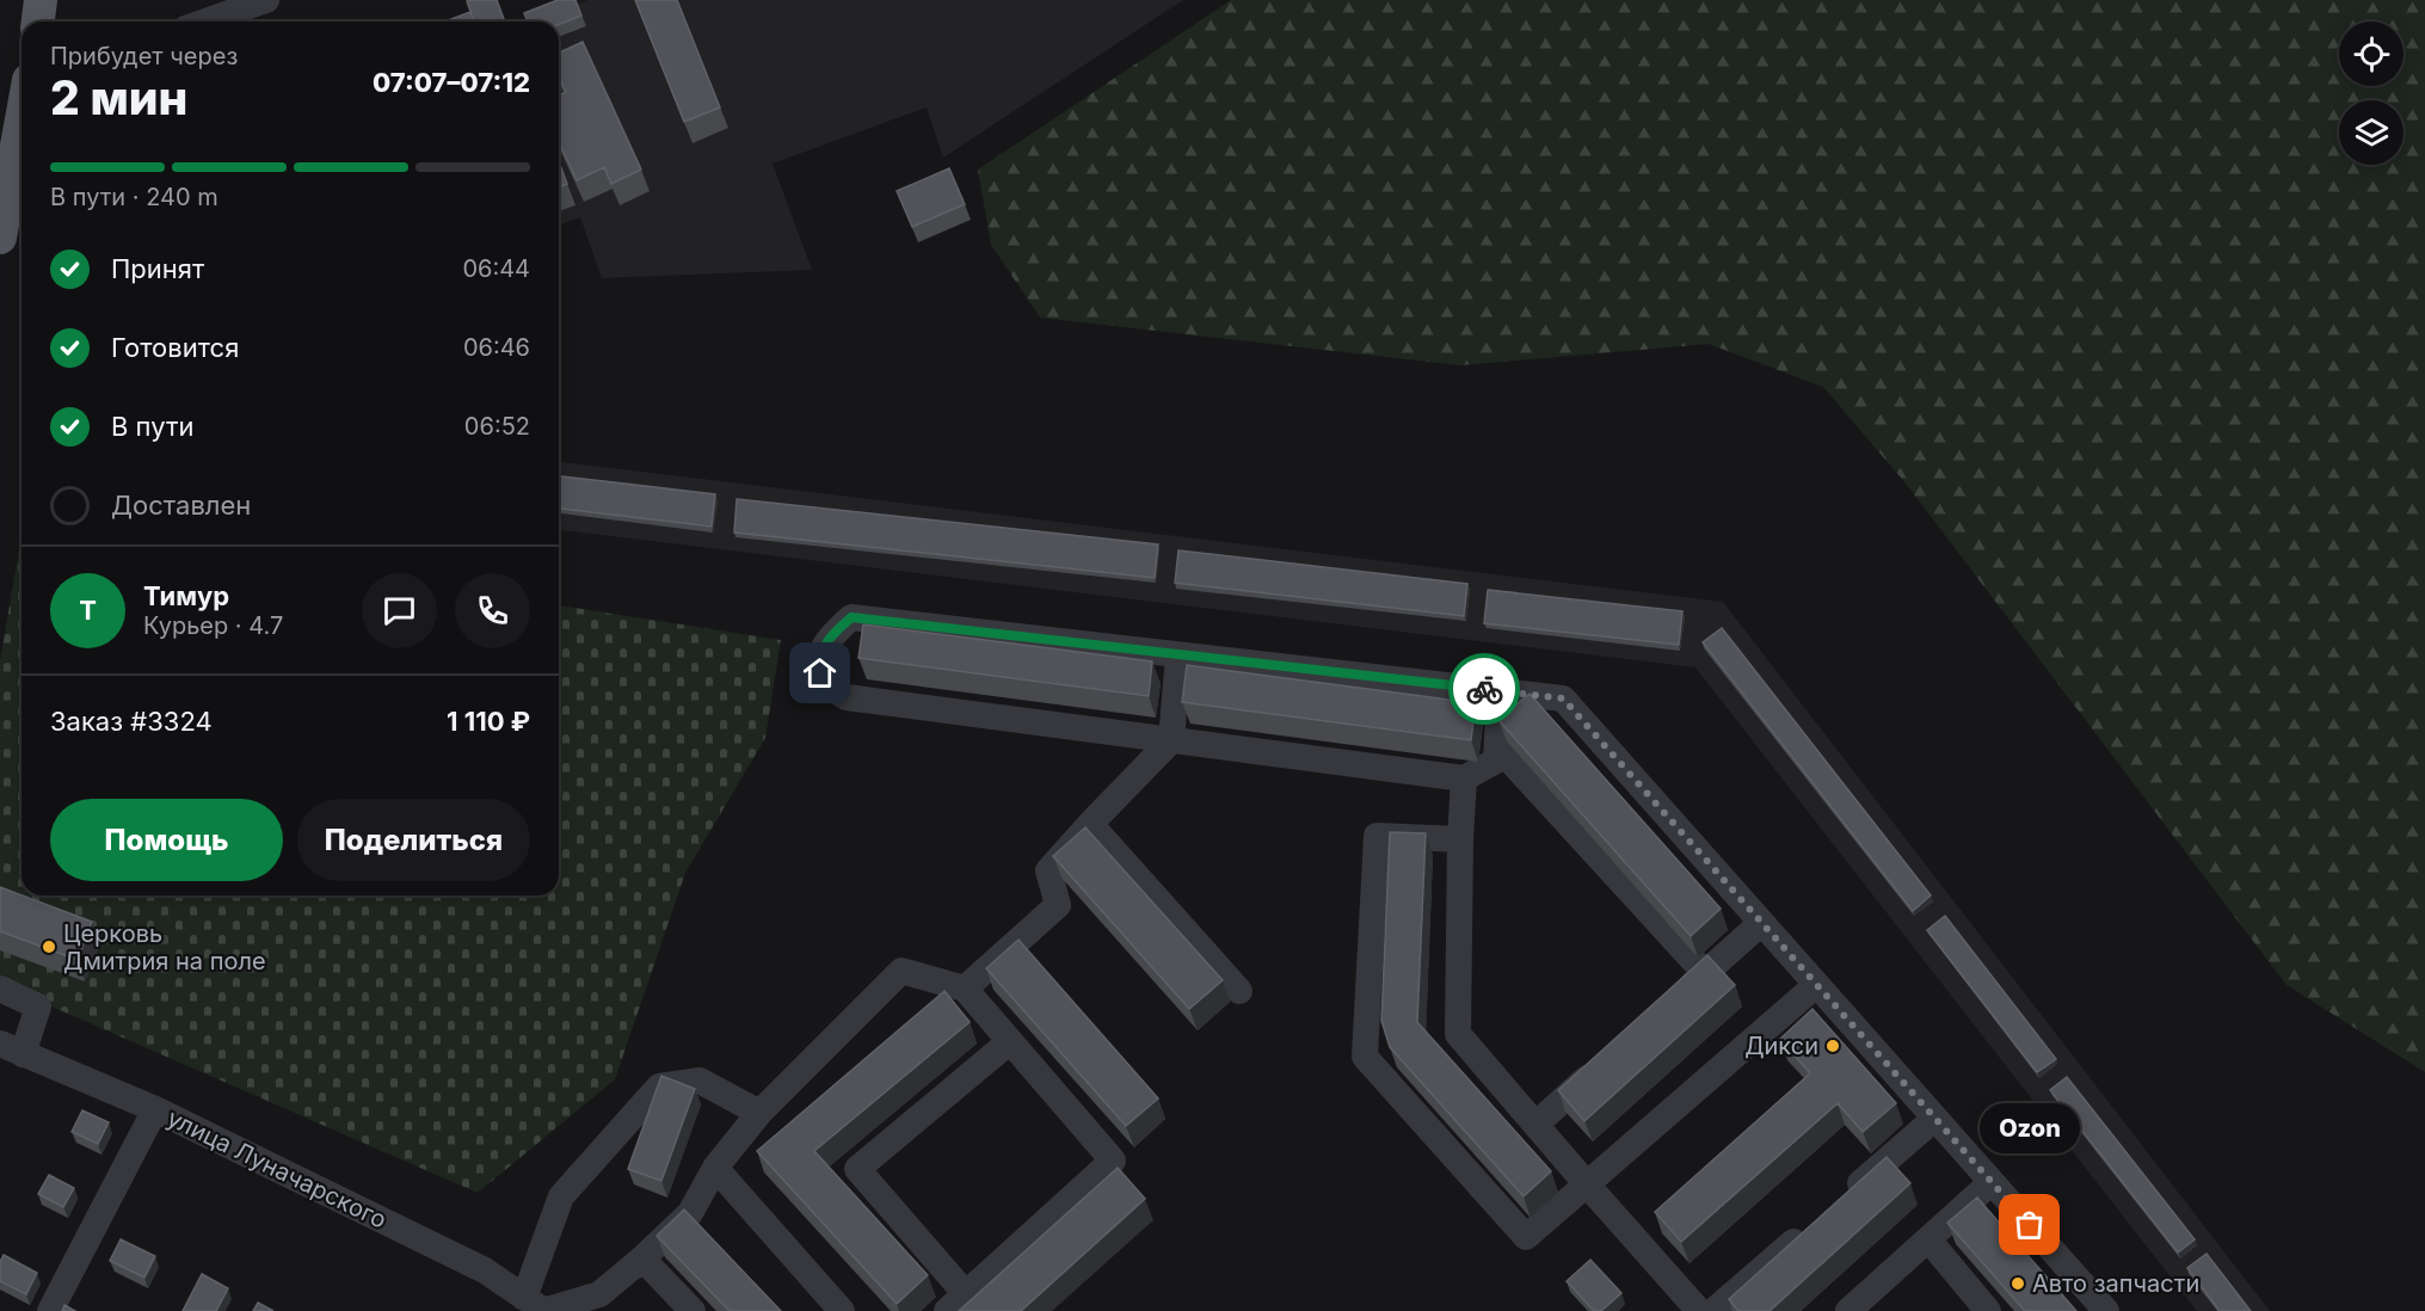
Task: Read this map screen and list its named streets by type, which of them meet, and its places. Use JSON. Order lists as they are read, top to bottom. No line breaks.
{"streets":{"street":["улица Луначарского"]},"places":["Церковь Дмитрия на поле","Дикси","Ozon","Авто запчасти"],"page":{"heading":["2 мин","Прибудет через","07:07–07:12"],"panel":["Тимур","Курьер · 4.7","Заказ #3324","1 110 ₽"],"bar":"В пути · 240 m","list":[["Принят","06:44"],["Готовится","06:46"],["В пути","06:52"],"Доставлен"],"round":"Т","buttons":["Помощь","Поделиться"],"bubble":"Ozon"}}
